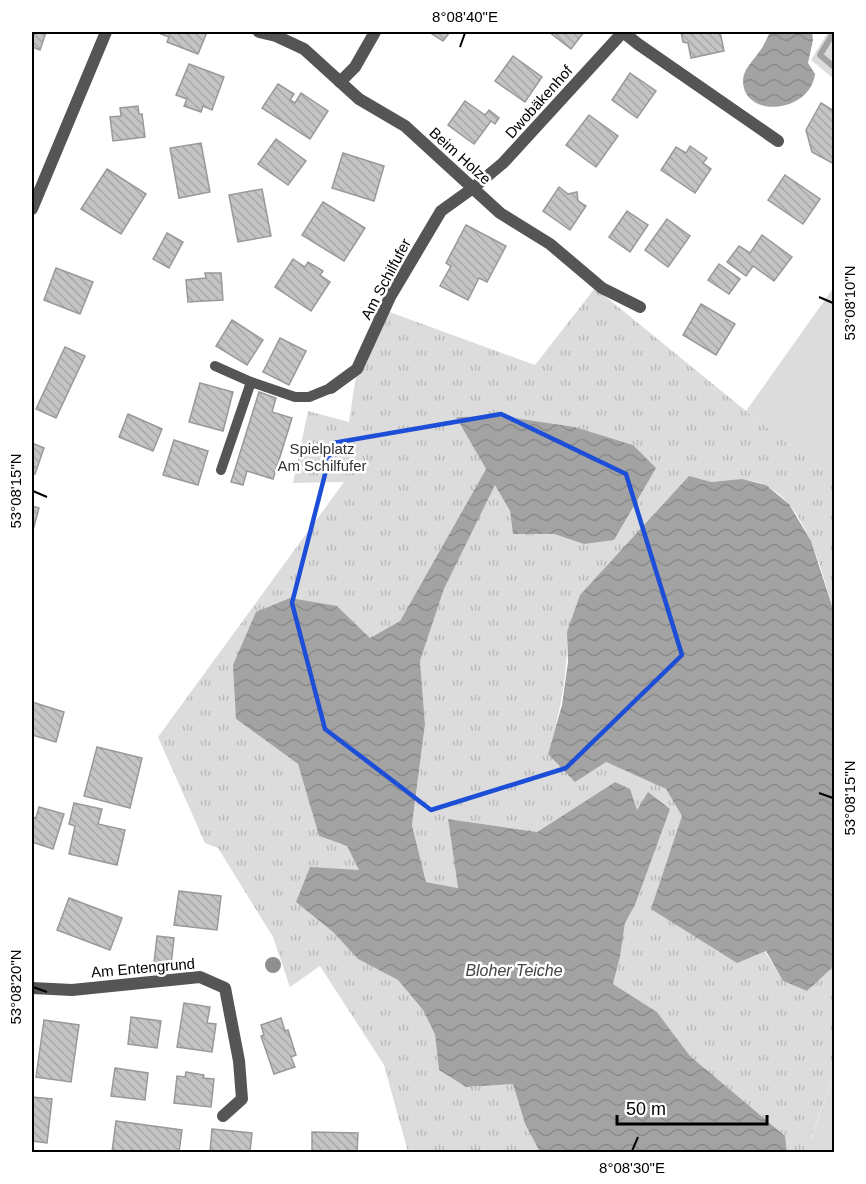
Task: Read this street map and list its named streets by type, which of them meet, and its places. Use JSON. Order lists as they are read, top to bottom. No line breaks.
{"streets":{"street":["Dwobäkenhof","Beim Holze","Am Schilfufer","Am Entengrund"]},"crossings":[["Dwobäkenhof","Beim Holze"],["Dwobäkenhof","Am Schilfufer"],["Beim Holze","Am Schilfufer"]],"water":["Bloher Teiche"],"parks":["Spielplatz Am Schilfufer"],"scale_bar":"50 m","coordinates":["8°08'40\"E","53°08'10\"N","53°08'15\"N","53°08'20\"N","8°08'30\"E"]}
